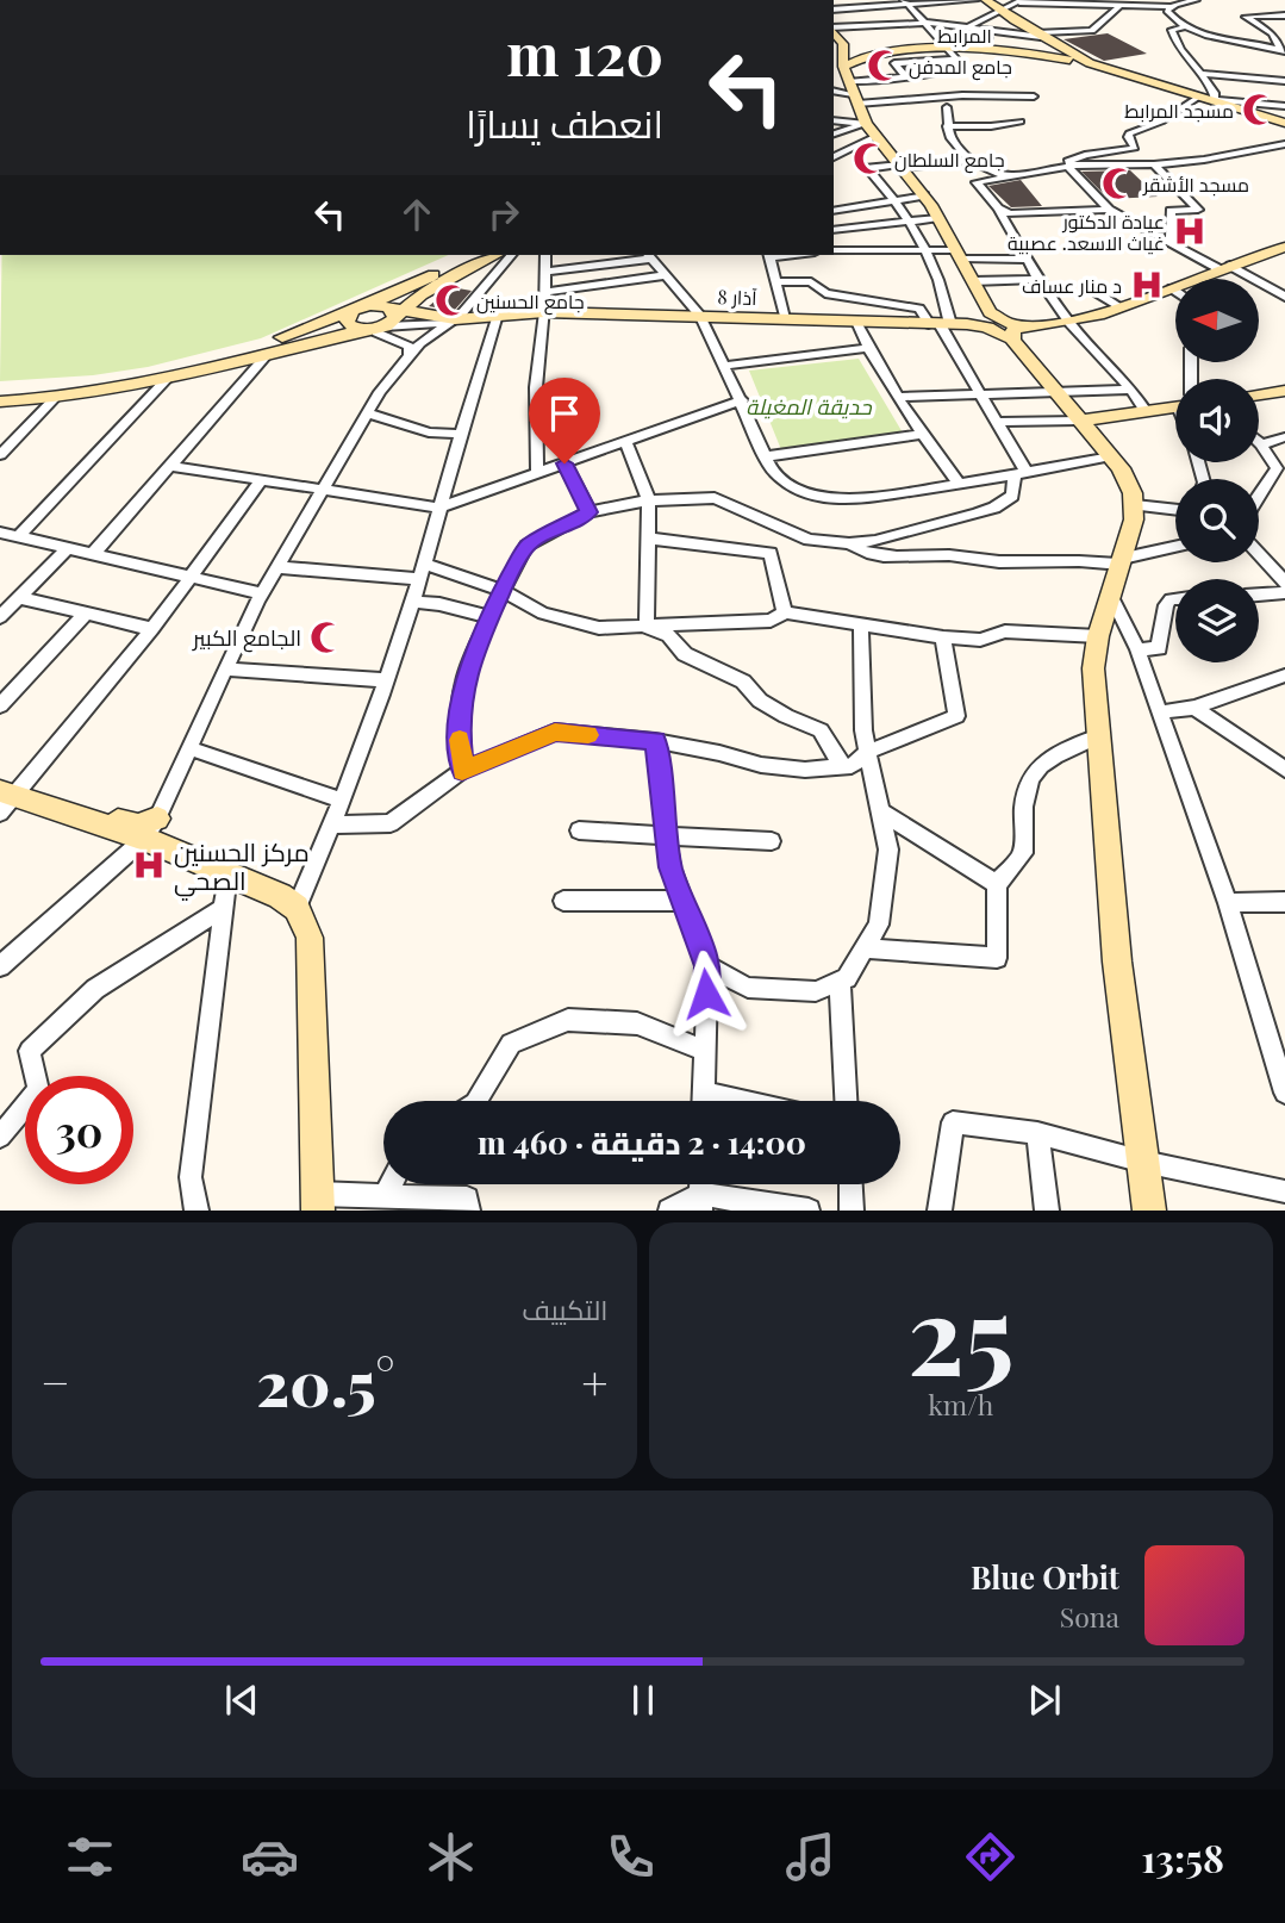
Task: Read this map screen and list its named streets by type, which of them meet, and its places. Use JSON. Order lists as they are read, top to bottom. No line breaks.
{"streets":{"main road":["المرابط","8 آذار"]},"parks":["حديقة المغيلة"],"places":{"mosque":["جامع المدفن","مسجد المرابط","جامع السلطان","مسجد الأشقر","جامع الحسنين","الجامع الكبير"],"hospital":["عيادة الدكتور غياث الاسعد. عصبية","د منار عساف","مركز الحسنين الصحي"]},"north":"left","page":{"turn":["120 m","انعطف يسارًا"],"limit":"30","trip":"14:00 · 2 دقيقة · 460 m","tile":[["25","km/h"],"التكييف"],"heat":["−","20.5°","+"],"song":["Blue Orbit","Sona"],"tabs":"13:58"}}
